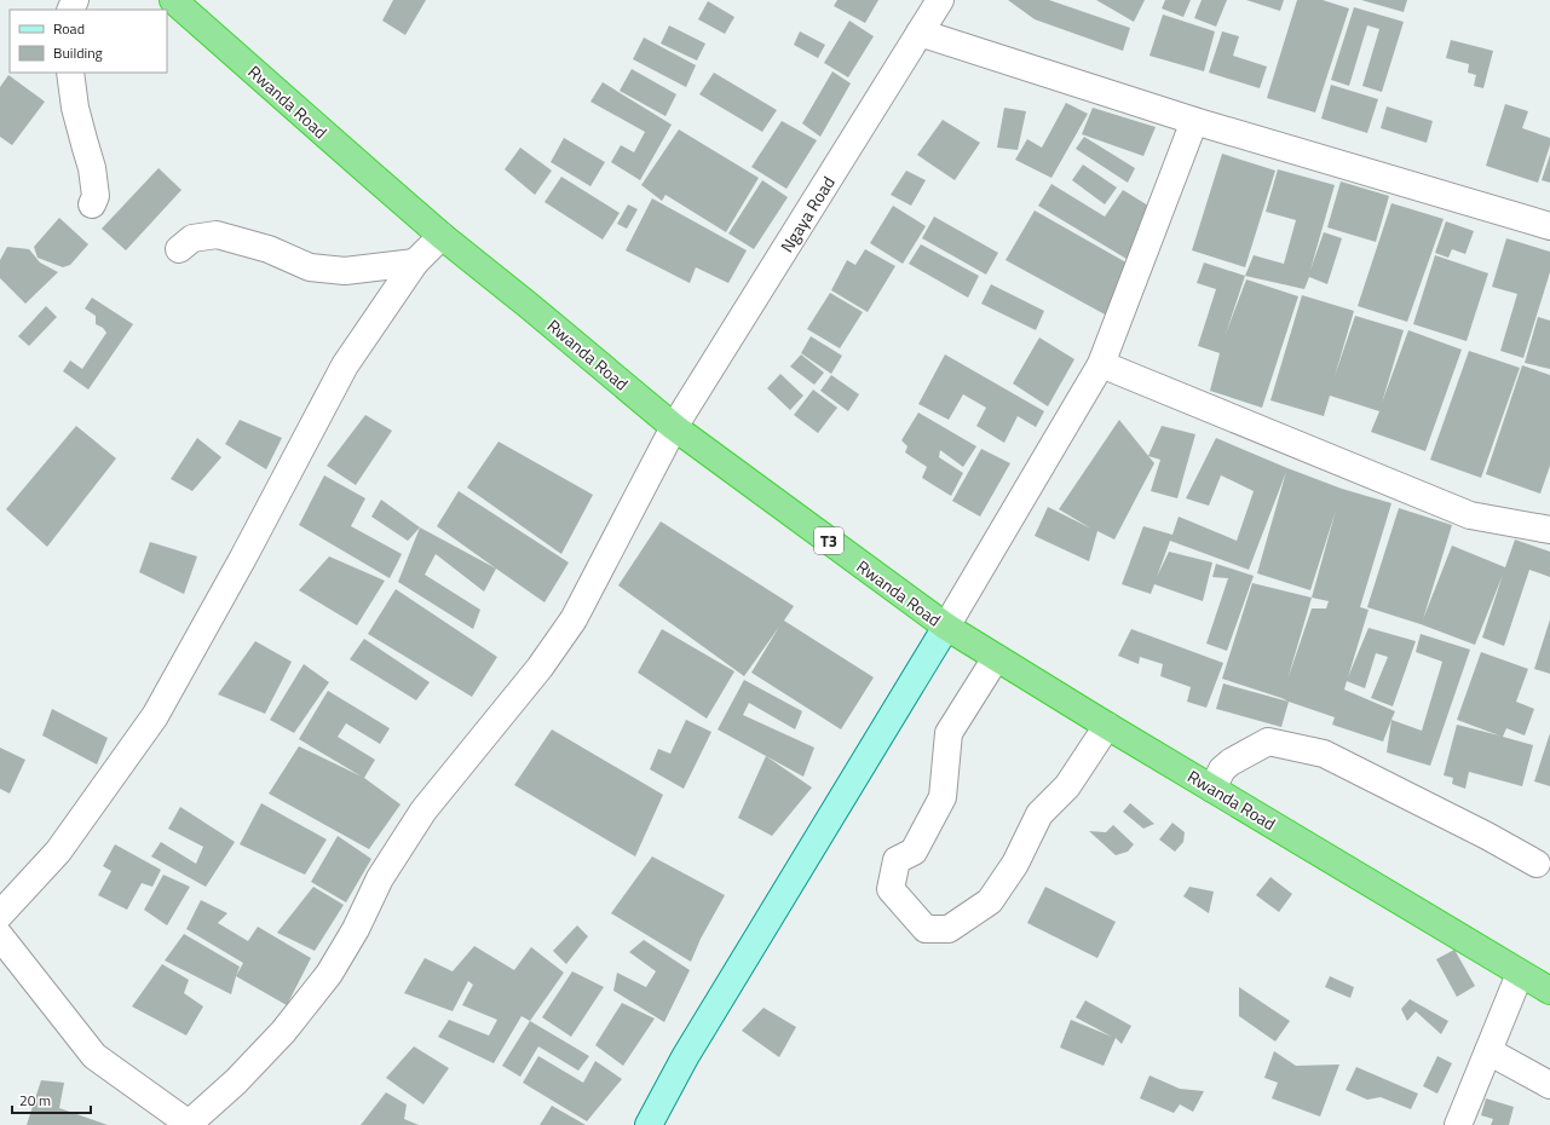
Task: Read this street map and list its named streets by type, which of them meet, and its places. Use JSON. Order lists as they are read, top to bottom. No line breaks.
{"streets":{"highway":["Rwanda Road","T3"],"street":["Ngaya Road"]},"crossings":[["Rwanda Road","Ngaya Road"]],"legend":["Road","Building"],"scale_bar":"20 m"}
